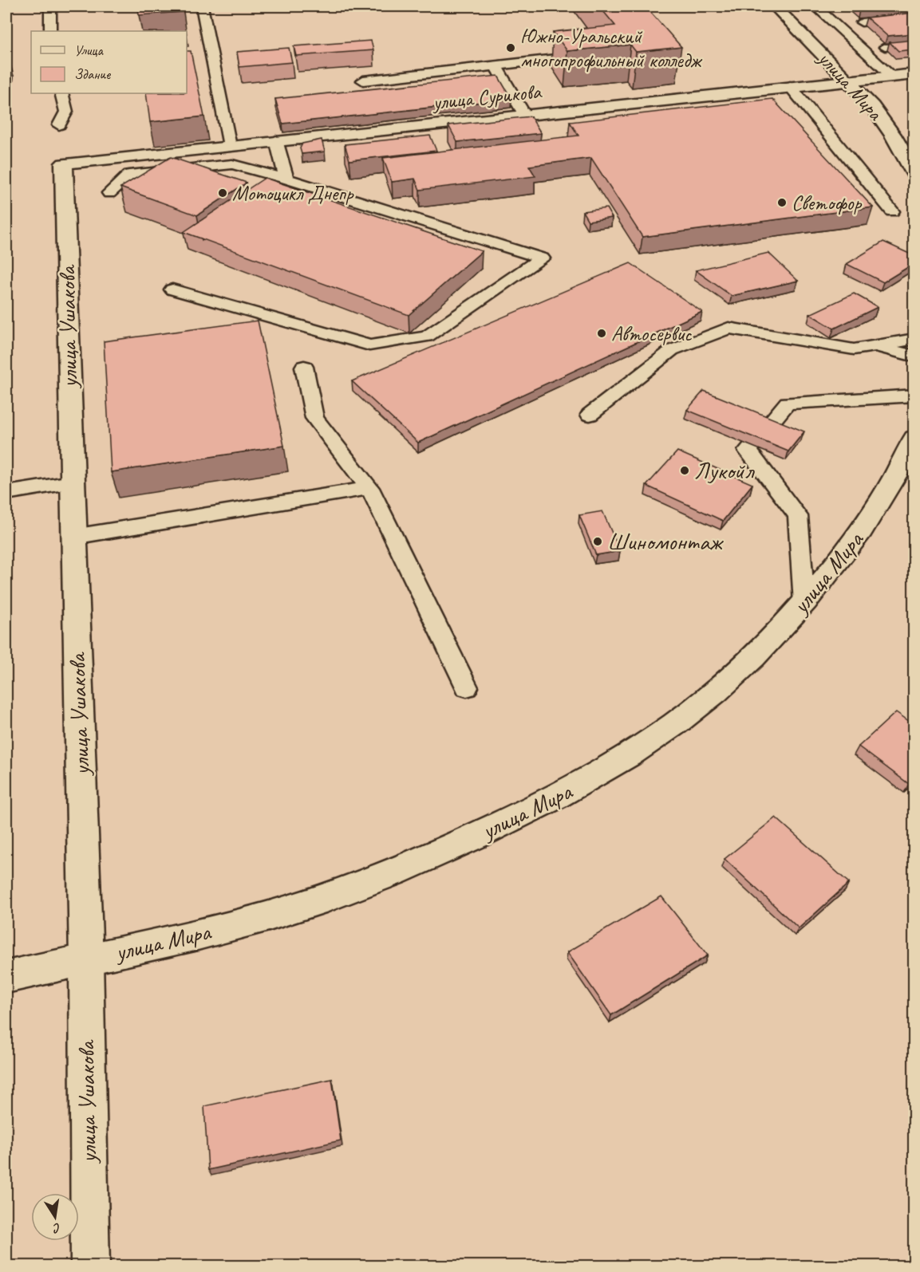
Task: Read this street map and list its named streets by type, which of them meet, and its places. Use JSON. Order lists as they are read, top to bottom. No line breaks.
{"streets":{"street":["улица Мира","улица Сурикова","улица Ушакова"]},"crossings":[["улица Мира","улица Сурикова"],["улица Мира","улица Ушакова"],["улица Сурикова","улица Ушакова"]],"places":["Южно-Уральский многопрофильный колледж","Мотоцикл Днепр","Светофор","Автосервис","Лукойл","Шиномонтаж"],"legend":["Улица","Здание"],"north":"bottom"}
